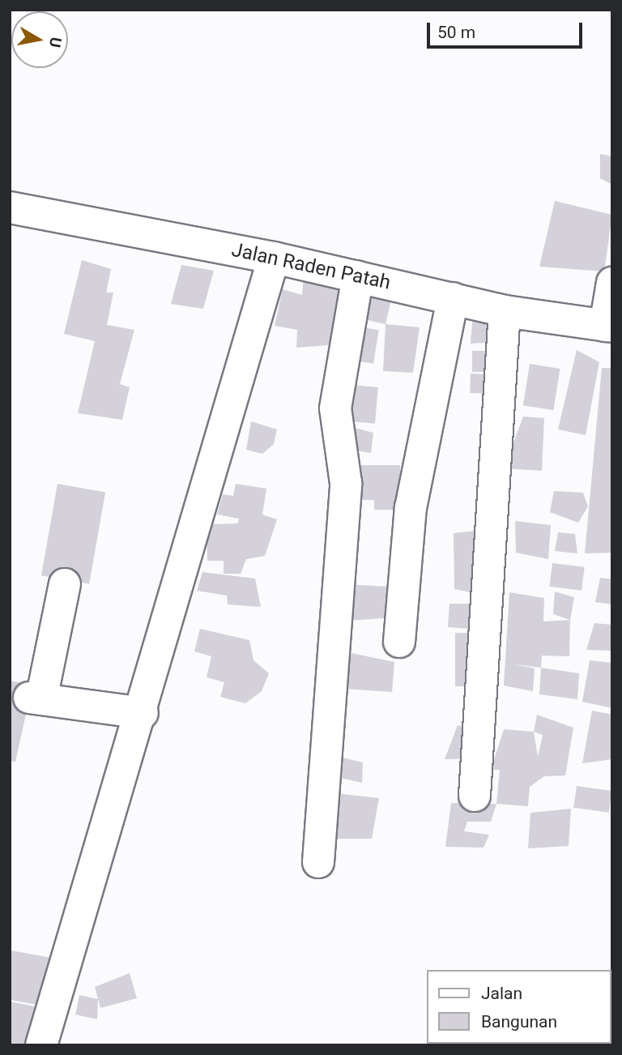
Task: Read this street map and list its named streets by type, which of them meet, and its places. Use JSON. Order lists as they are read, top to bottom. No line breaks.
{"streets":{"street":["Jalan Raden Patah"]},"legend":["Jalan","Bangunan"],"scale_bar":"50 m","north":"right"}
